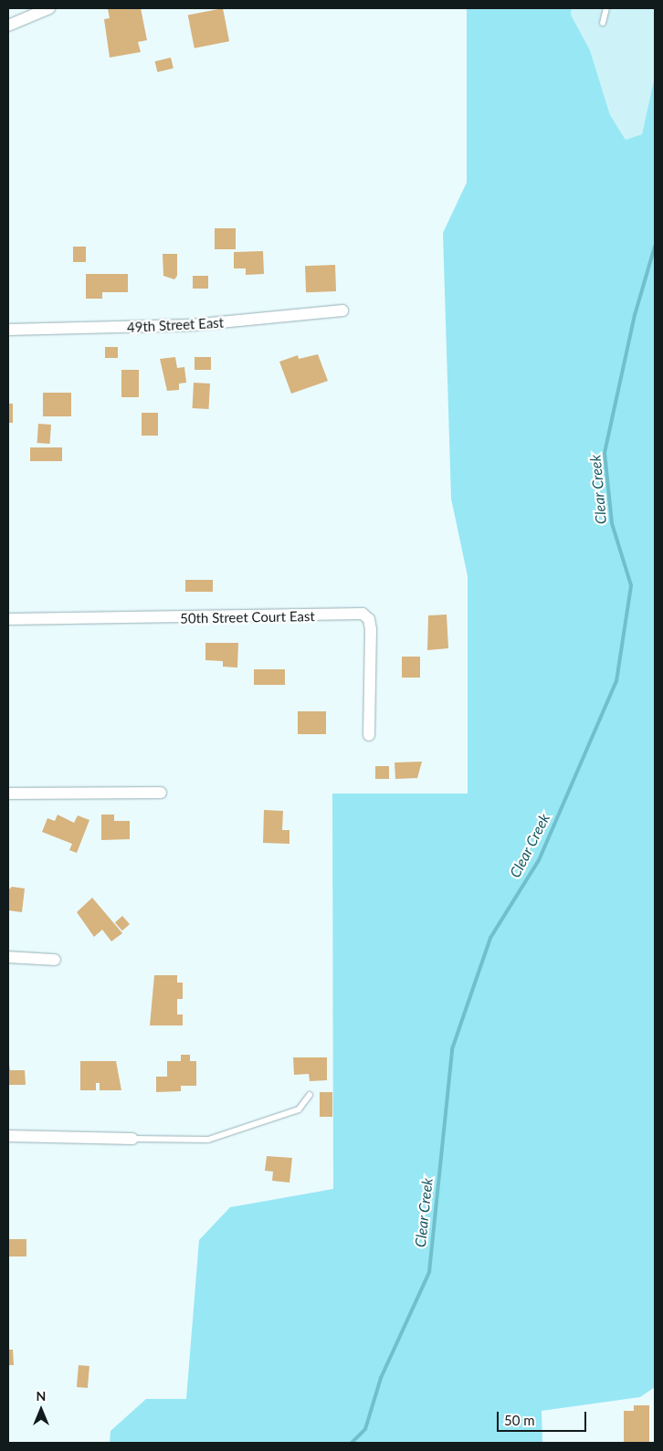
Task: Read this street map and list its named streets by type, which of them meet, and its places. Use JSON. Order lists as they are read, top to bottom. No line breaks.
{"streets":{"street":["49th Street East","50th Street Court East"]},"water":["Clear Creek"],"scale_bar":"50 m","north":"top"}
